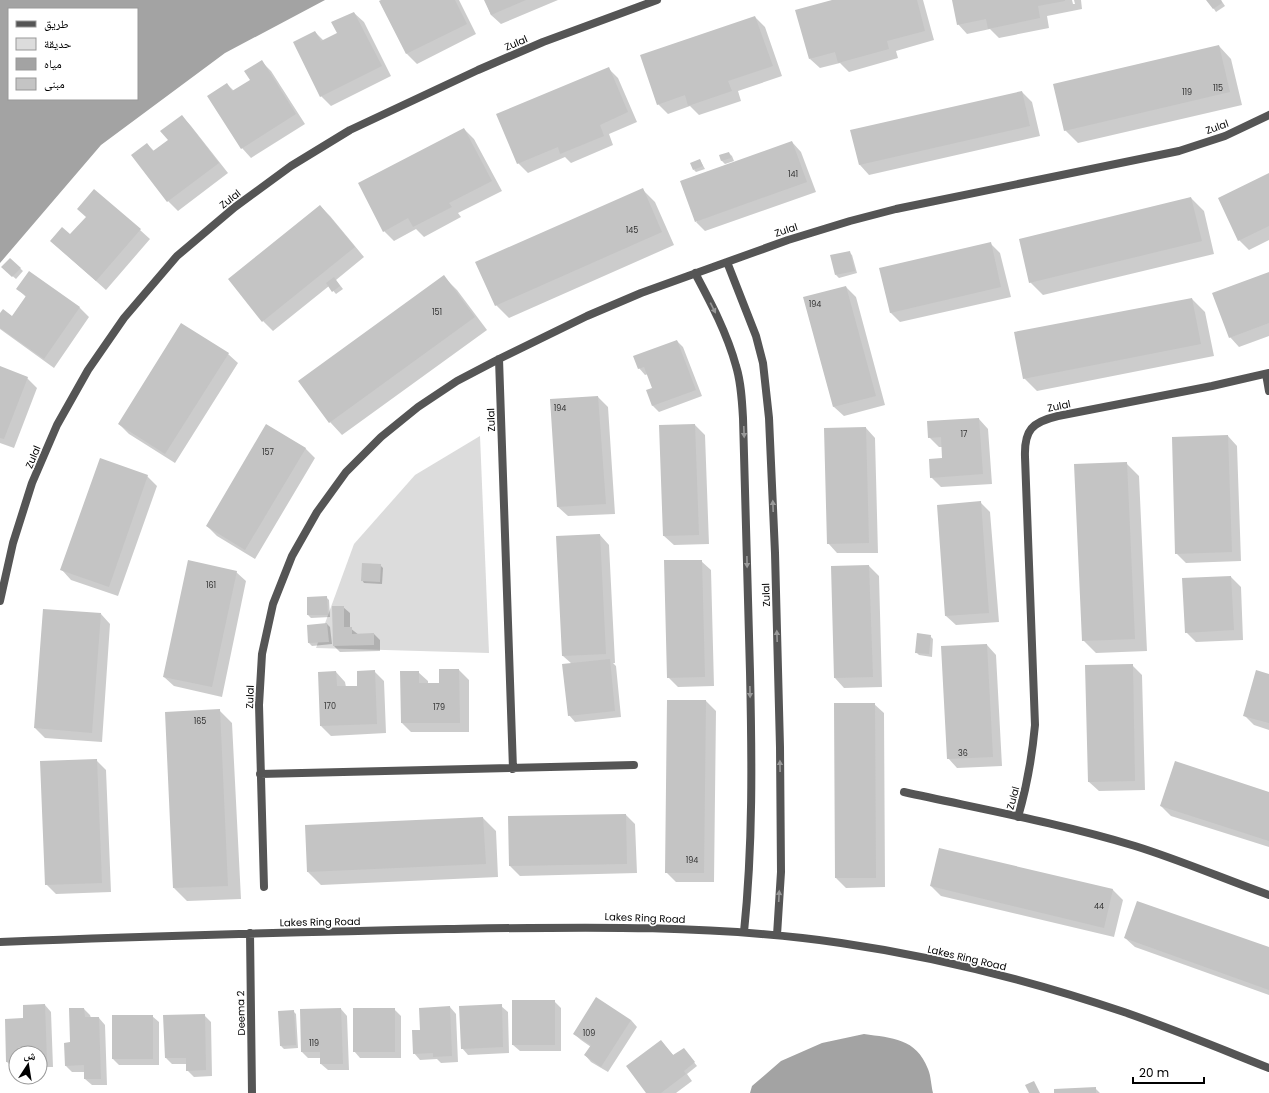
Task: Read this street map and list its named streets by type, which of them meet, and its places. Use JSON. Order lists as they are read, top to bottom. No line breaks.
{"streets":{"street":["Zulal","Lakes Ring Road","Deema 2"]},"crossings":[["Zulal","Lakes Ring Road"],["Lakes Ring Road","Deema 2"]],"house_numbers":["115","119","141","145","194","151","194","17","157","161","170","179","165","36","194","44","109","119"],"legend":["طريق","حديقة","مياه","مبنى"],"scale_bar":"20 m","north":"top"}
